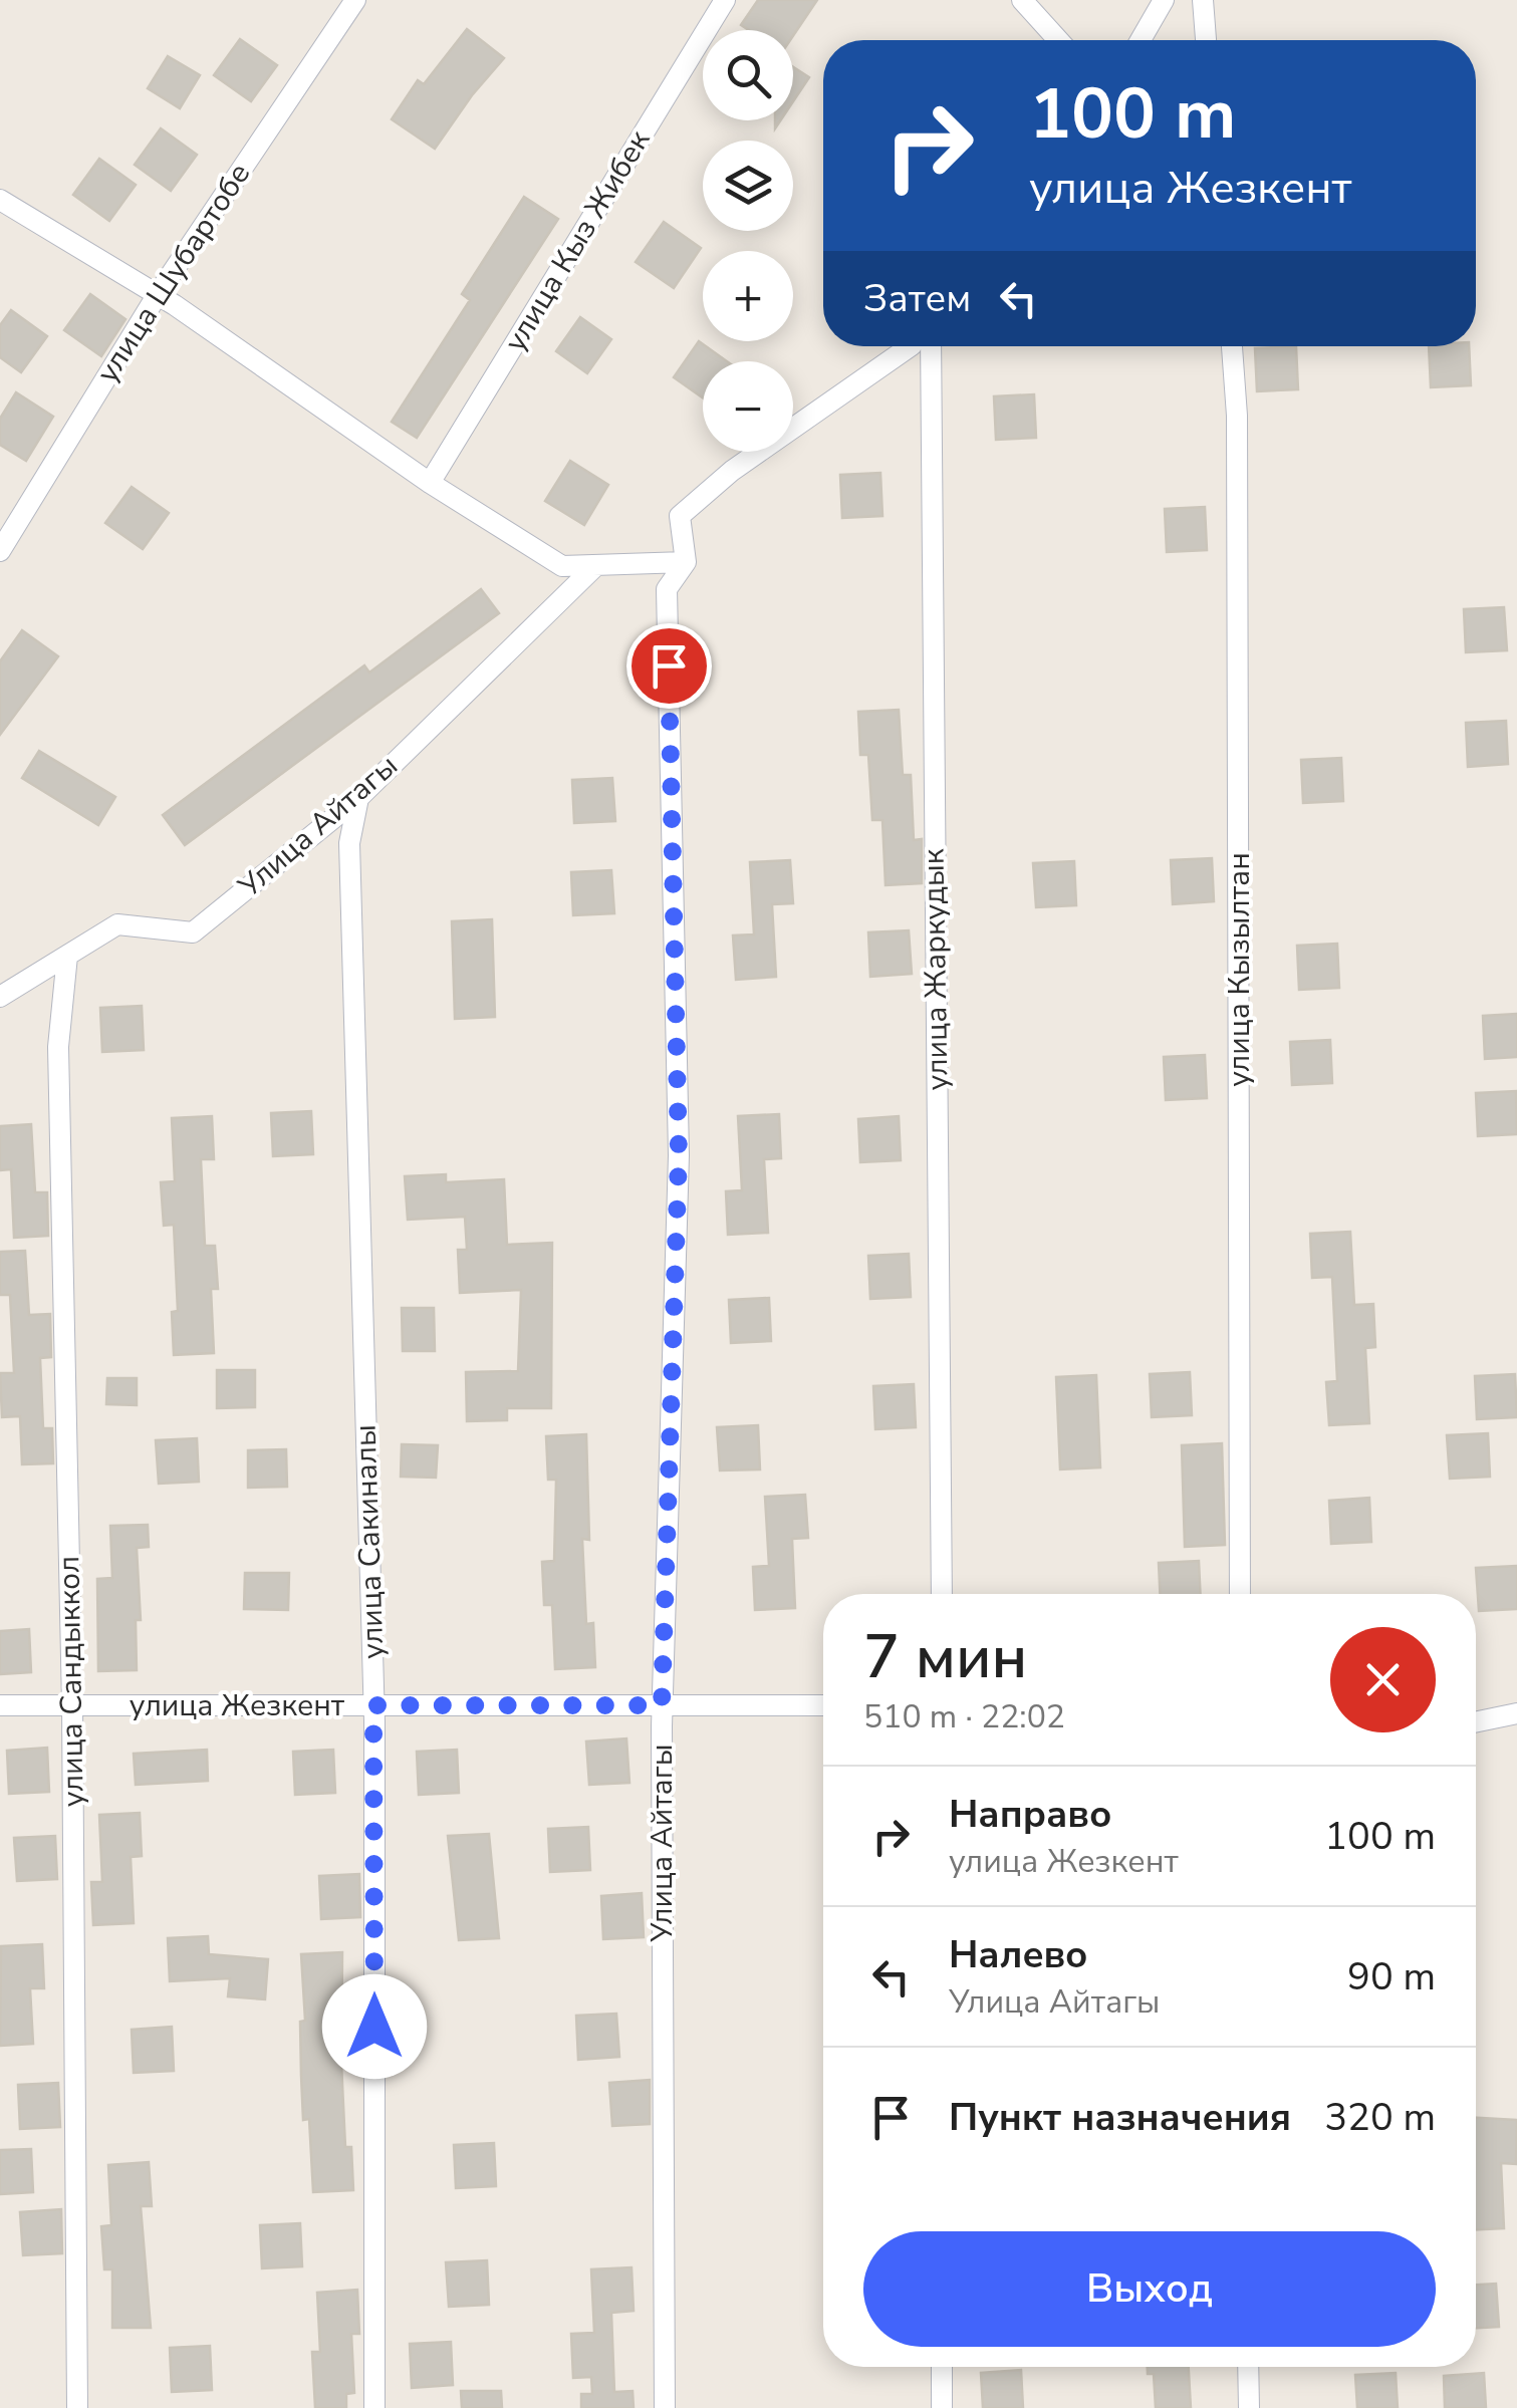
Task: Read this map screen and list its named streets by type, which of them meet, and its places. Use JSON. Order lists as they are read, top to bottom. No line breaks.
{"streets":{"street":["улица Кыз Жибек","улица Шубартобе","Улица Айтагы","улица Жаркудык","улица Кызылтан","улица Сакиналы","улица Сандыккол","улица Жезкент"]},"crossings":[["Улица Айтагы","улица Сакиналы"],["Улица Айтагы","улица Сандыккол"],["Улица Айтагы","улица Жезкент"],["улица Сакиналы","улица Жезкент"],["улица Сандыккол","улица Жезкент"]],"page":{"map_buttons":["+","−"],"turn":["100 m","улица Жезкент"],"then":"Затем","heading":["7 мин","510 m · 22:02"],"list":[{"name":"Направо","note":"улица Жезкент","value":"100 m"},{"name":"Налево","note":"Улица Айтагы","value":"90 m"},{"name":"Пункт назначения","value":"320 m"}],"buttons":"Выход"}}
